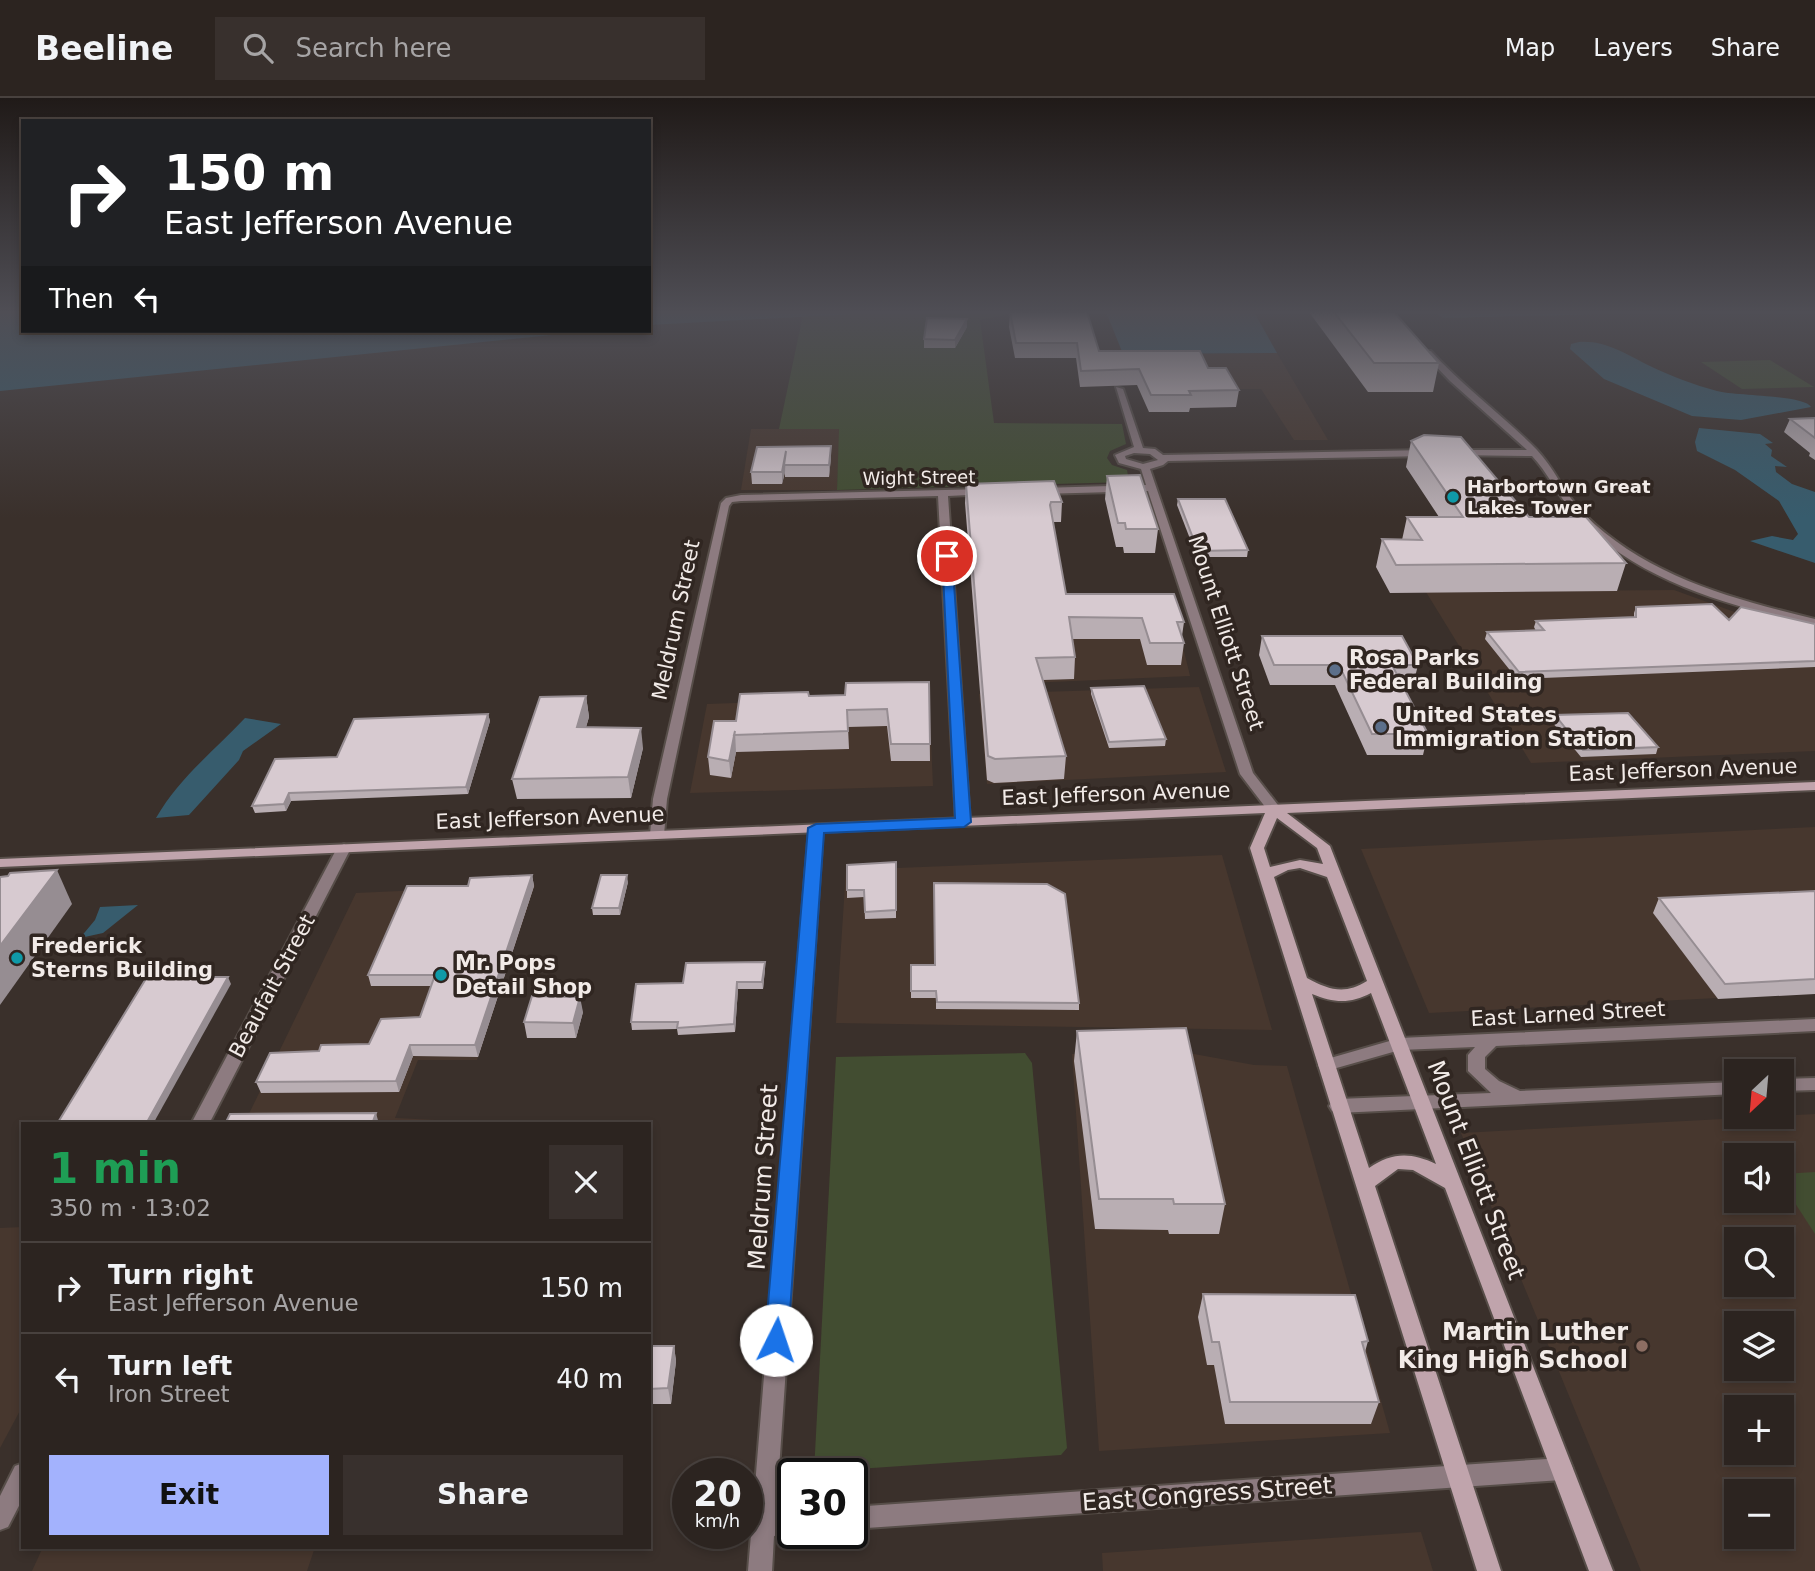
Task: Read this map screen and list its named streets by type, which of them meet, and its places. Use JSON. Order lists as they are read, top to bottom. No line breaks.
{"streets":{"main road":["Mount Elliott Street","East Jefferson Avenue"],"street":["Wight Street","Meldrum Street","Beaufait Street","East Larned Street","East Congress Street"]},"crossings":[["Wight Street","Meldrum Street"],["Meldrum Street","East Jefferson Avenue"],["Mount Elliott Street","East Jefferson Avenue"],["Mount Elliott Street","East Larned Street"],["Mount Elliott Street","East Congress Street"],["East Jefferson Avenue","Beaufait Street"]],"places":["Harbortown Great Lakes Tower","Rosa Parks Federal Building","United States Immigration Station","Frederick Sterns Building","Mr. Pops Detail Shop","Martin Luther King High School"],"north":"bottom left","page":{"header":"Beeline","search":"Search here","nav":["Map","Layers","Share"],"turn":["150 m","East Jefferson Avenue"],"then":"Then","map_buttons":["+","−"],"heading":["1 min","350 m · 13:02"],"list":[{"name":"Turn right","note":"East Jefferson Avenue","value":"150 m"},{"name":"Turn left","note":"Iron Street","value":"40 m"}],"buttons":["Exit","Share"],"speed":"20 km/h","limit":"30"}}
